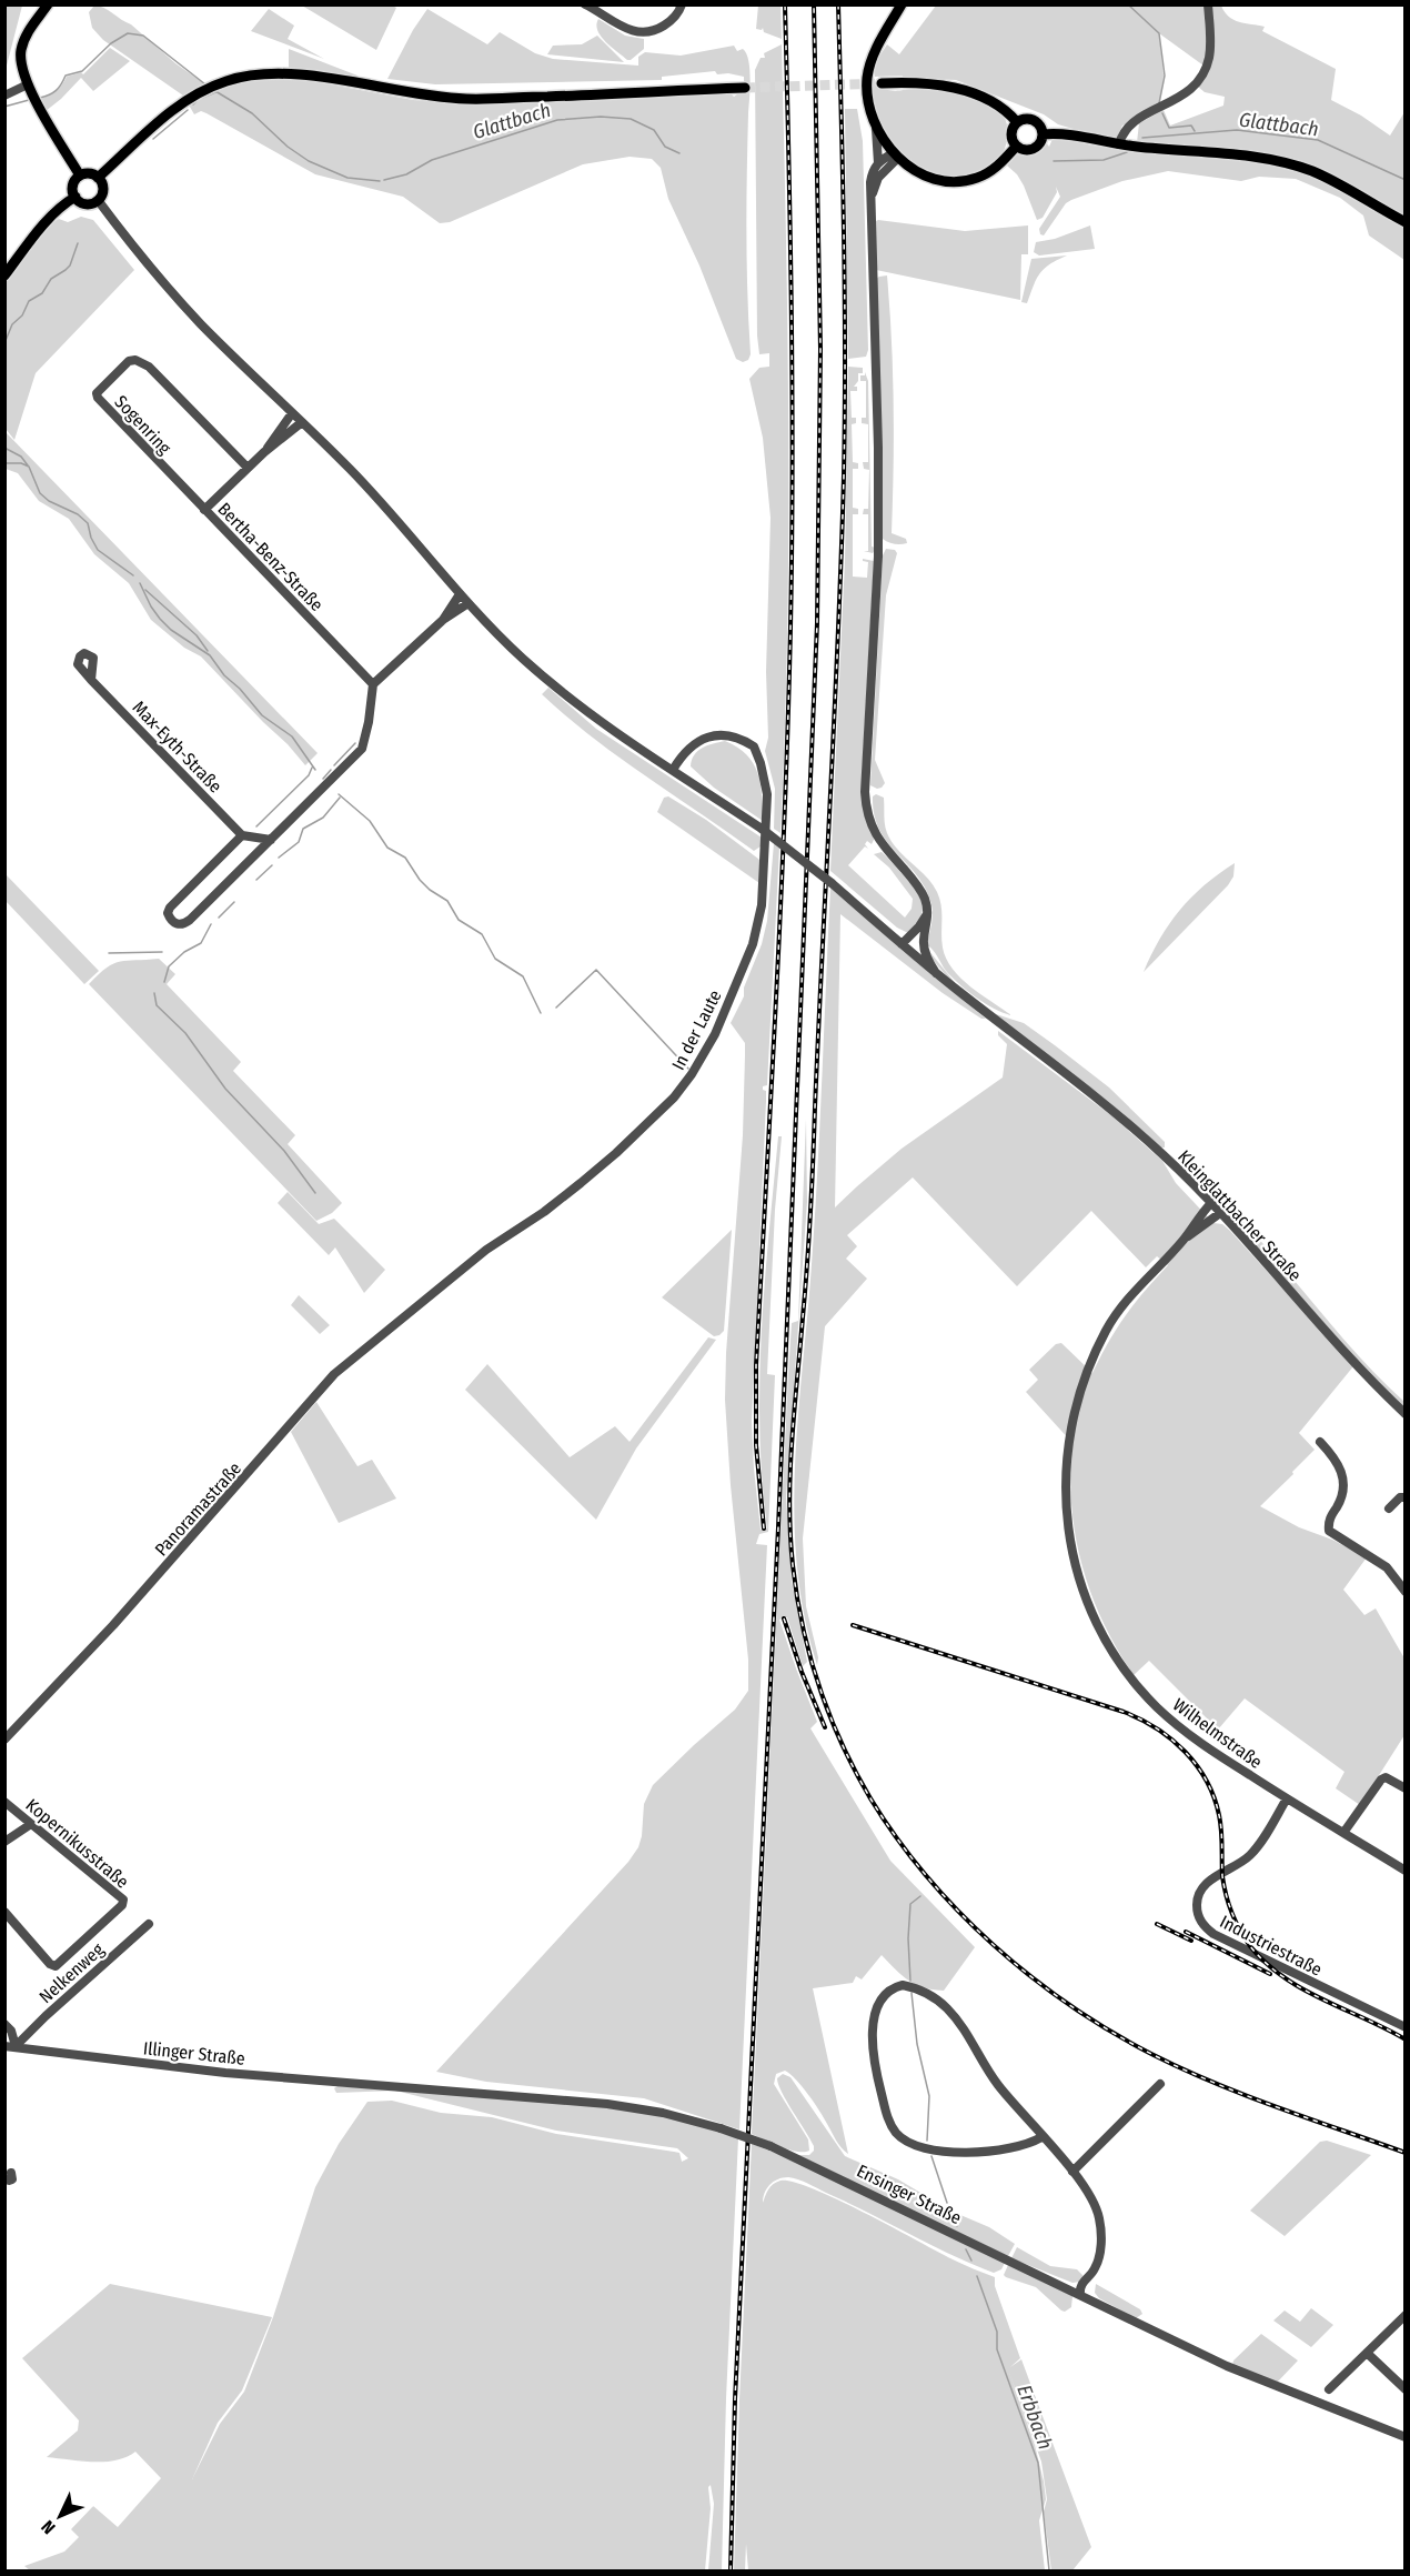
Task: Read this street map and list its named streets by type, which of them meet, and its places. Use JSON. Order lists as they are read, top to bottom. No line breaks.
{"streets":{"street":["Sogenring","Bertha-Benz-Straße","Max-Eyth-Straße","In der Laute","Kleinglattbacher Straße","Panoramastraße","Wilhelmstraße","Kopernikusstraße","Industriestraße","Nelkenweg","Illinger Straße","Ensinger Straße"]},"crossings":[["Sogenring","Bertha-Benz-Straße"],["Bertha-Benz-Straße","Kleinglattbacher Straße"],["In der Laute","Kleinglattbacher Straße"],["In der Laute","Panoramastraße"],["Kleinglattbacher Straße","Wilhelmstraße"],["Wilhelmstraße","Industriestraße"],["Nelkenweg","Illinger Straße"],["Illinger Straße","Ensinger Straße"]],"water":["Glattbach","Erbbach"],"north":"bottom left"}
